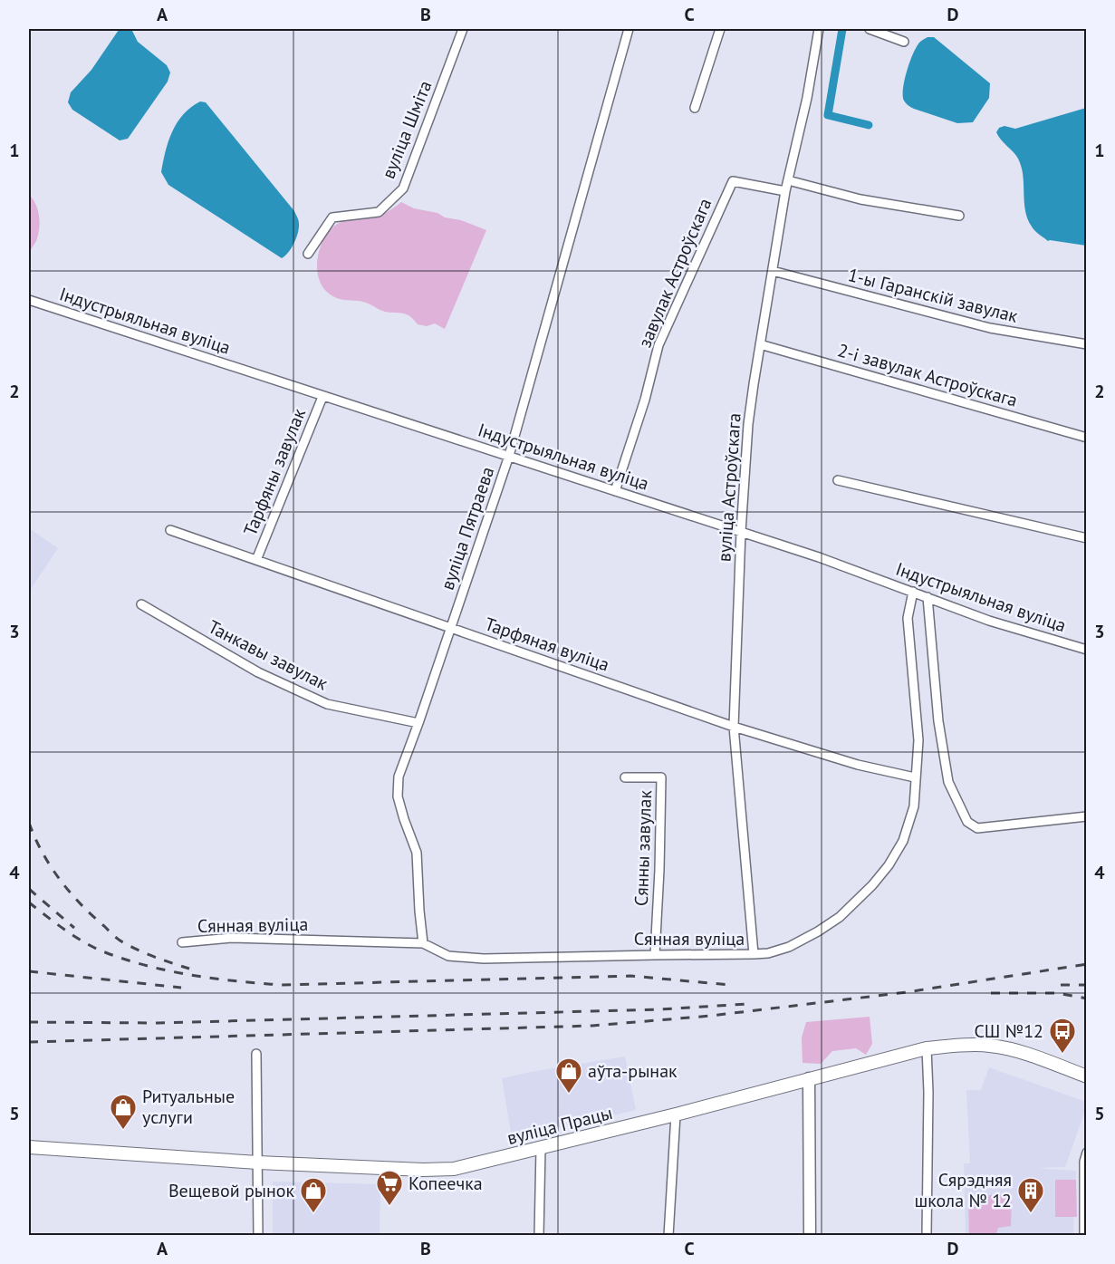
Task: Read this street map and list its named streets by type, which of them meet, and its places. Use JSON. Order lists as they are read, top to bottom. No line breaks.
{"streets":{"main road":["вуліца Працы"],"street":["вуліца Шміта","завулак Астроўскага","1-ы Гаранскій завулак","Індустрыяльная вуліца","2-і завулак Астроўскага","Тарфяны завулак","вуліца Астроўскага","вуліца Пятраева","Тарфяная вуліца","Танкавы завулак","Сянны завулак","Сянная вуліца"]},"crossings":[["завулак Астроўскага","Індустрыяльная вуліца"],["завулак Астроўскага","вуліца Астроўскага"],["1-ы Гаранскій завулак","вуліца Астроўскага"],["Індустрыяльная вуліца","Тарфяны завулак"],["Індустрыяльная вуліца","вуліца Астроўскага"],["Індустрыяльная вуліца","вуліца Пятраева"],["Індустрыяльная вуліца","Сянная вуліца"],["2-і завулак Астроўскага","вуліца Астроўскага"],["Тарфяны завулак","Тарфяная вуліца"],["вуліца Астроўскага","Тарфяная вуліца"],["вуліца Астроўскага","Сянная вуліца"],["вуліца Пятраева","Тарфяная вуліца"],["вуліца Пятраева","Танкавы завулак"],["вуліца Пятраева","Сянная вуліца"],["Тарфяная вуліца","Сянная вуліца"],["Сянны завулак","Сянная вуліца"]],"places":{"bus stop":["СШ №12"],"shop":["аўта-рынак","Ритуальные услуги","Вещевой рынок"],"supermarket":["Копеечка"],"building":["Сярэдняя школа № 12"]},"grid":{"columns":["A","B","C","D"],"rows":["1","2","3","4","5"]}}
